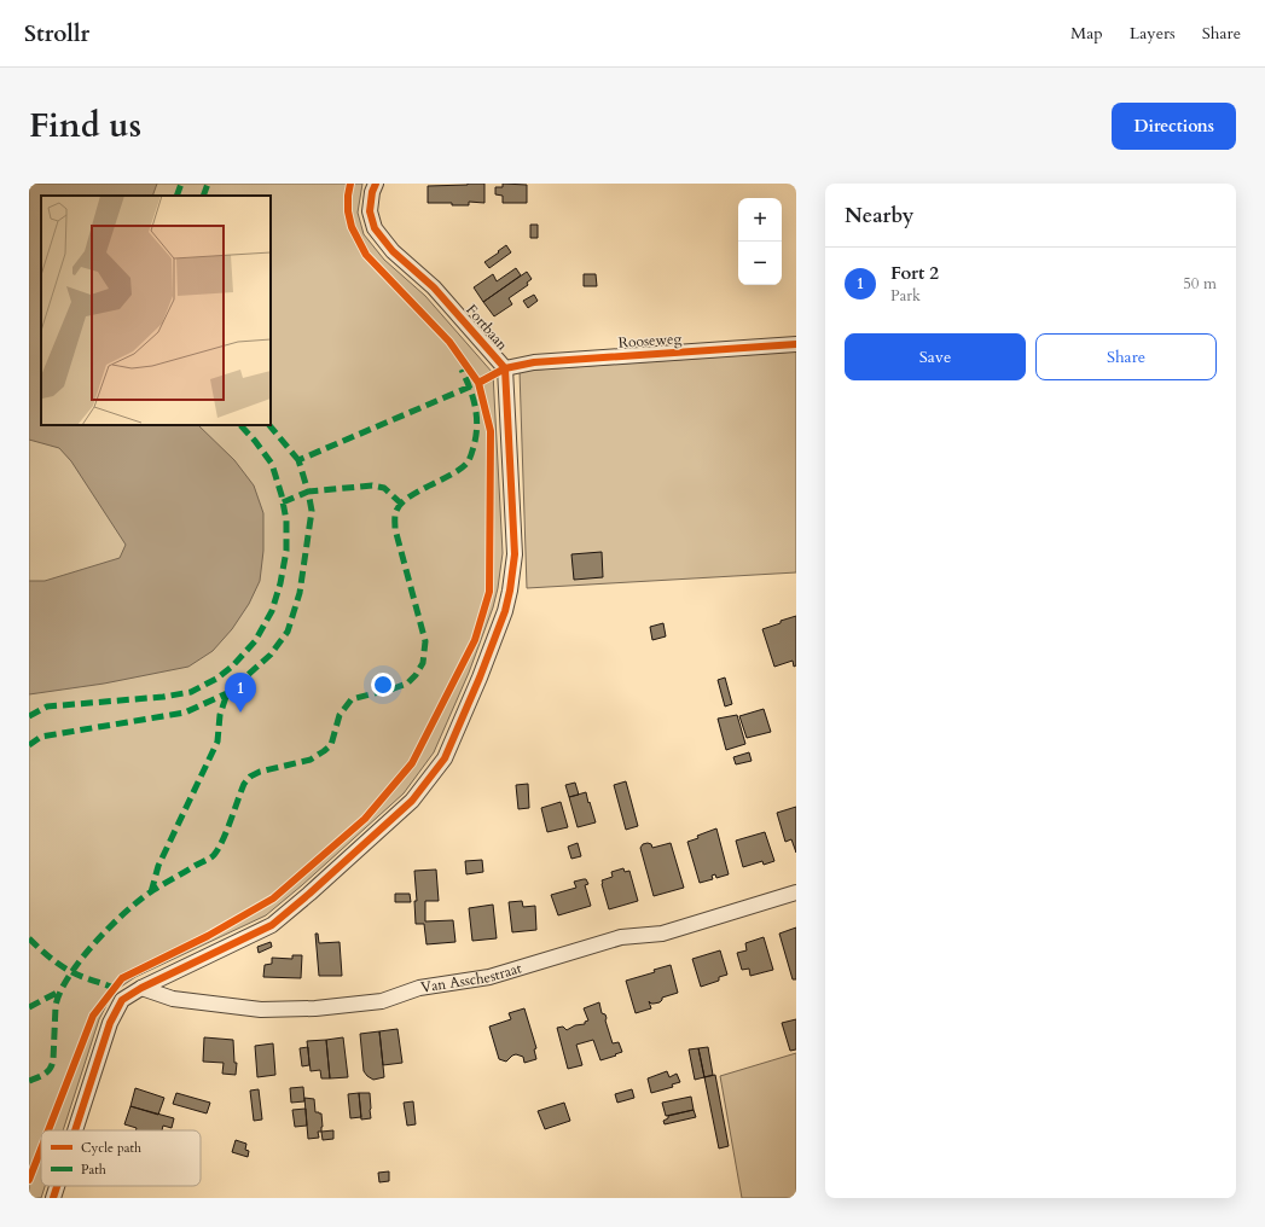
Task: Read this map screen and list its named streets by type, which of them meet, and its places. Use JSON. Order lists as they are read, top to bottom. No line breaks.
{"streets":{"street":["Fortbaan","Rooseweg","Van Asschestraat"]},"crossings":[["Fortbaan","Rooseweg"],["Fortbaan","Van Asschestraat"]],"legend":["Cycle path","Path"],"page":{"header":"Strollr","nav":["Map","Layers","Share"],"title":"Find us","buttons":["Directions",["Save","Share"]],"heading":"Nearby","map_buttons":["+","−"],"list":[{"mark":"1","name":"Fort 2","note":"Park","value":"50 m"}],"pins":"1"}}
